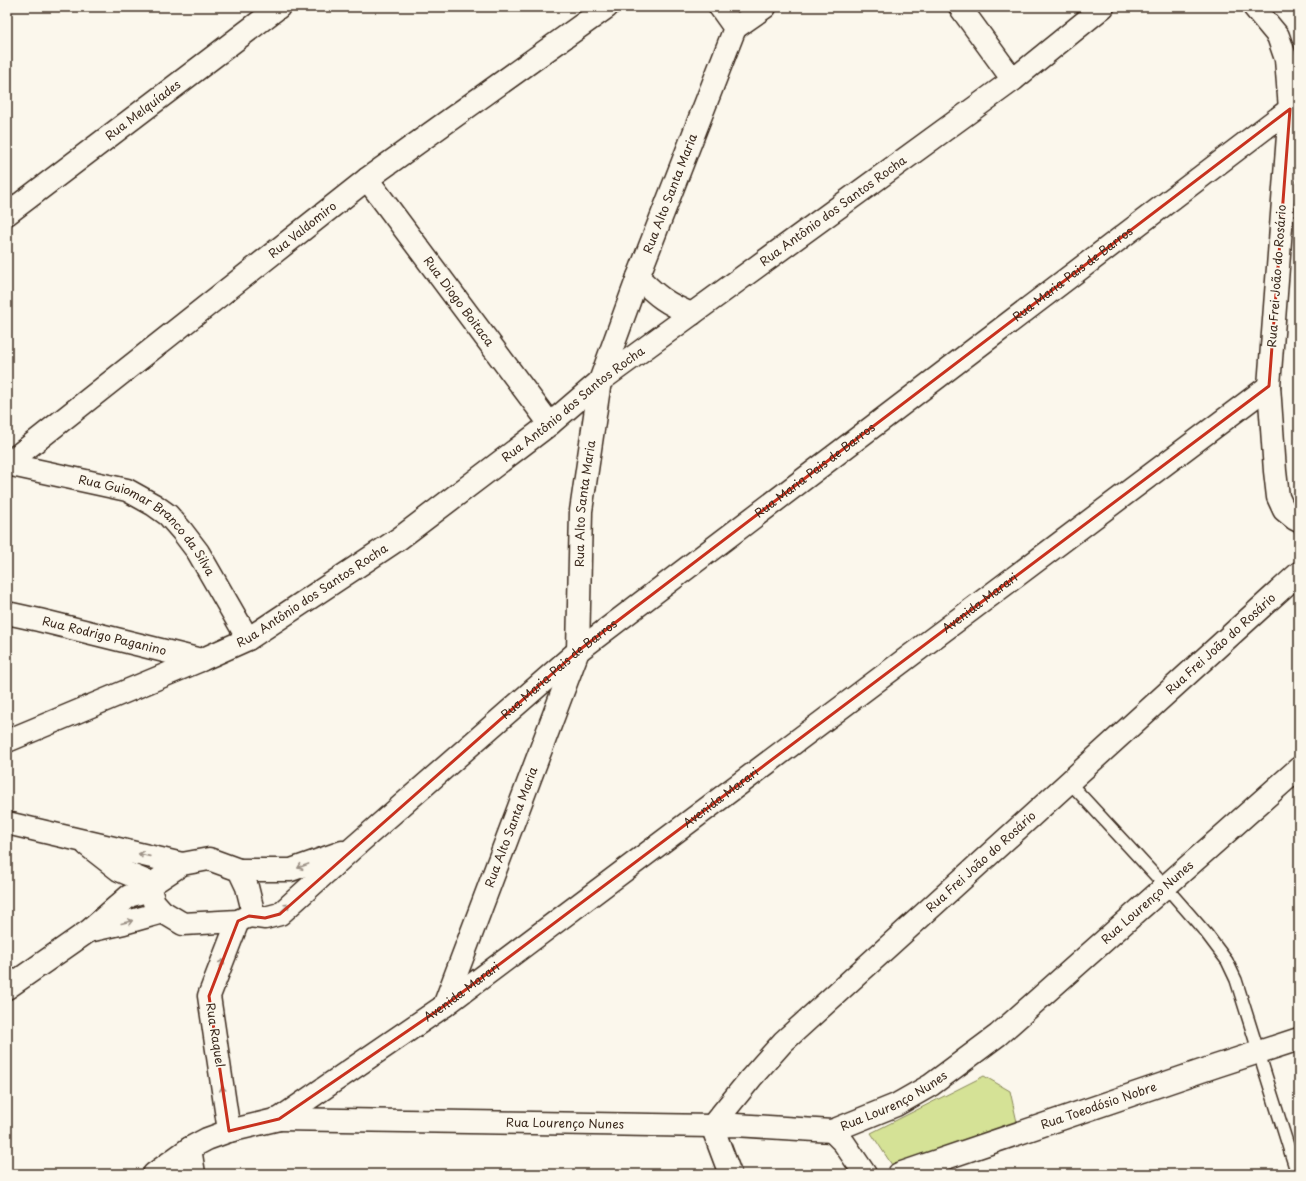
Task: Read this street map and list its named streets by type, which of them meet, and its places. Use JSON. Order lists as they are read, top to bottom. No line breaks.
{"streets":{"street":["Rua Melquíades","Rua Alto Santa Maria","Rua Antônio dos Santos Rocha","Rua Valdomiro","Rua Maria Pais de Barros","Rua Frei João do Rosário","Rua Diogo Boitaca","Rua Guiomar Branco da Silva","Avenida Marari","Rua Rodrigo Paganino","Rua Lourenço Nunes","Rua Raquel","Rua Toeodósio Nobre"]},"crossings":[["Rua Alto Santa Maria","Rua Antônio dos Santos Rocha"],["Rua Alto Santa Maria","Rua Maria Pais de Barros"],["Rua Alto Santa Maria","Avenida Marari"],["Rua Antônio dos Santos Rocha","Rua Diogo Boitaca"],["Rua Antônio dos Santos Rocha","Rua Guiomar Branco da Silva"],["Rua Antônio dos Santos Rocha","Rua Rodrigo Paganino"],["Rua Valdomiro","Rua Diogo Boitaca"],["Rua Valdomiro","Rua Guiomar Branco da Silva"],["Rua Maria Pais de Barros","Rua Frei João do Rosário"],["Rua Maria Pais de Barros","Rua Raquel"],["Rua Frei João do Rosário","Avenida Marari"],["Rua Frei João do Rosário","Rua Lourenço Nunes"],["Avenida Marari","Rua Lourenço Nunes"],["Avenida Marari","Rua Raquel"]],"one_way":["Rua Raquel"]}
